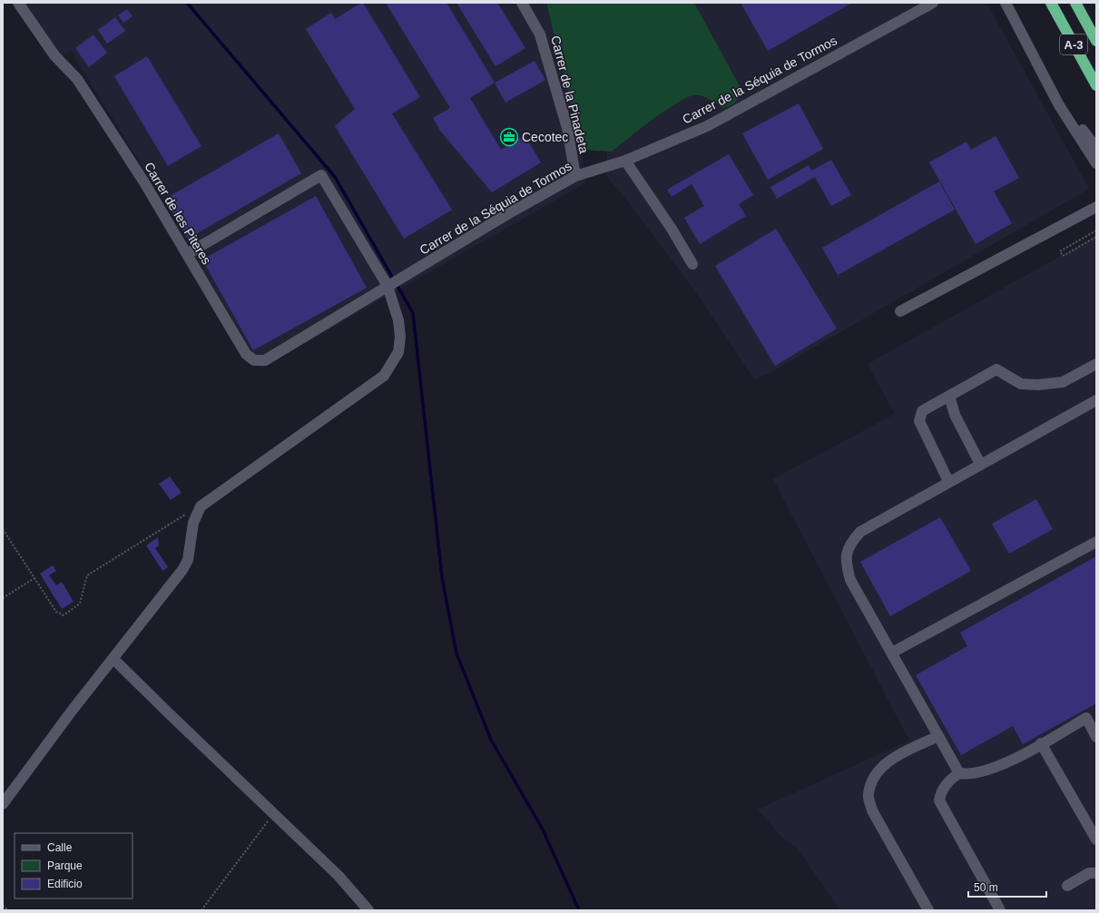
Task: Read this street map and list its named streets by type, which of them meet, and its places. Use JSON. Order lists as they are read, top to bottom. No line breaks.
{"streets":{"highway":["A-3"],"street":["Carrer de la Séquia de Tormos","Carrer de la Pinadeta","Carrer de les Piteres"]},"crossings":[["Carrer de la Séquia de Tormos","Carrer de la Pinadeta"],["Carrer de la Séquia de Tormos","Carrer de les Piteres"]],"places":{"office":["Cecotec"]},"legend":["Calle","Parque","Edificio"],"scale_bar":"50 m"}
